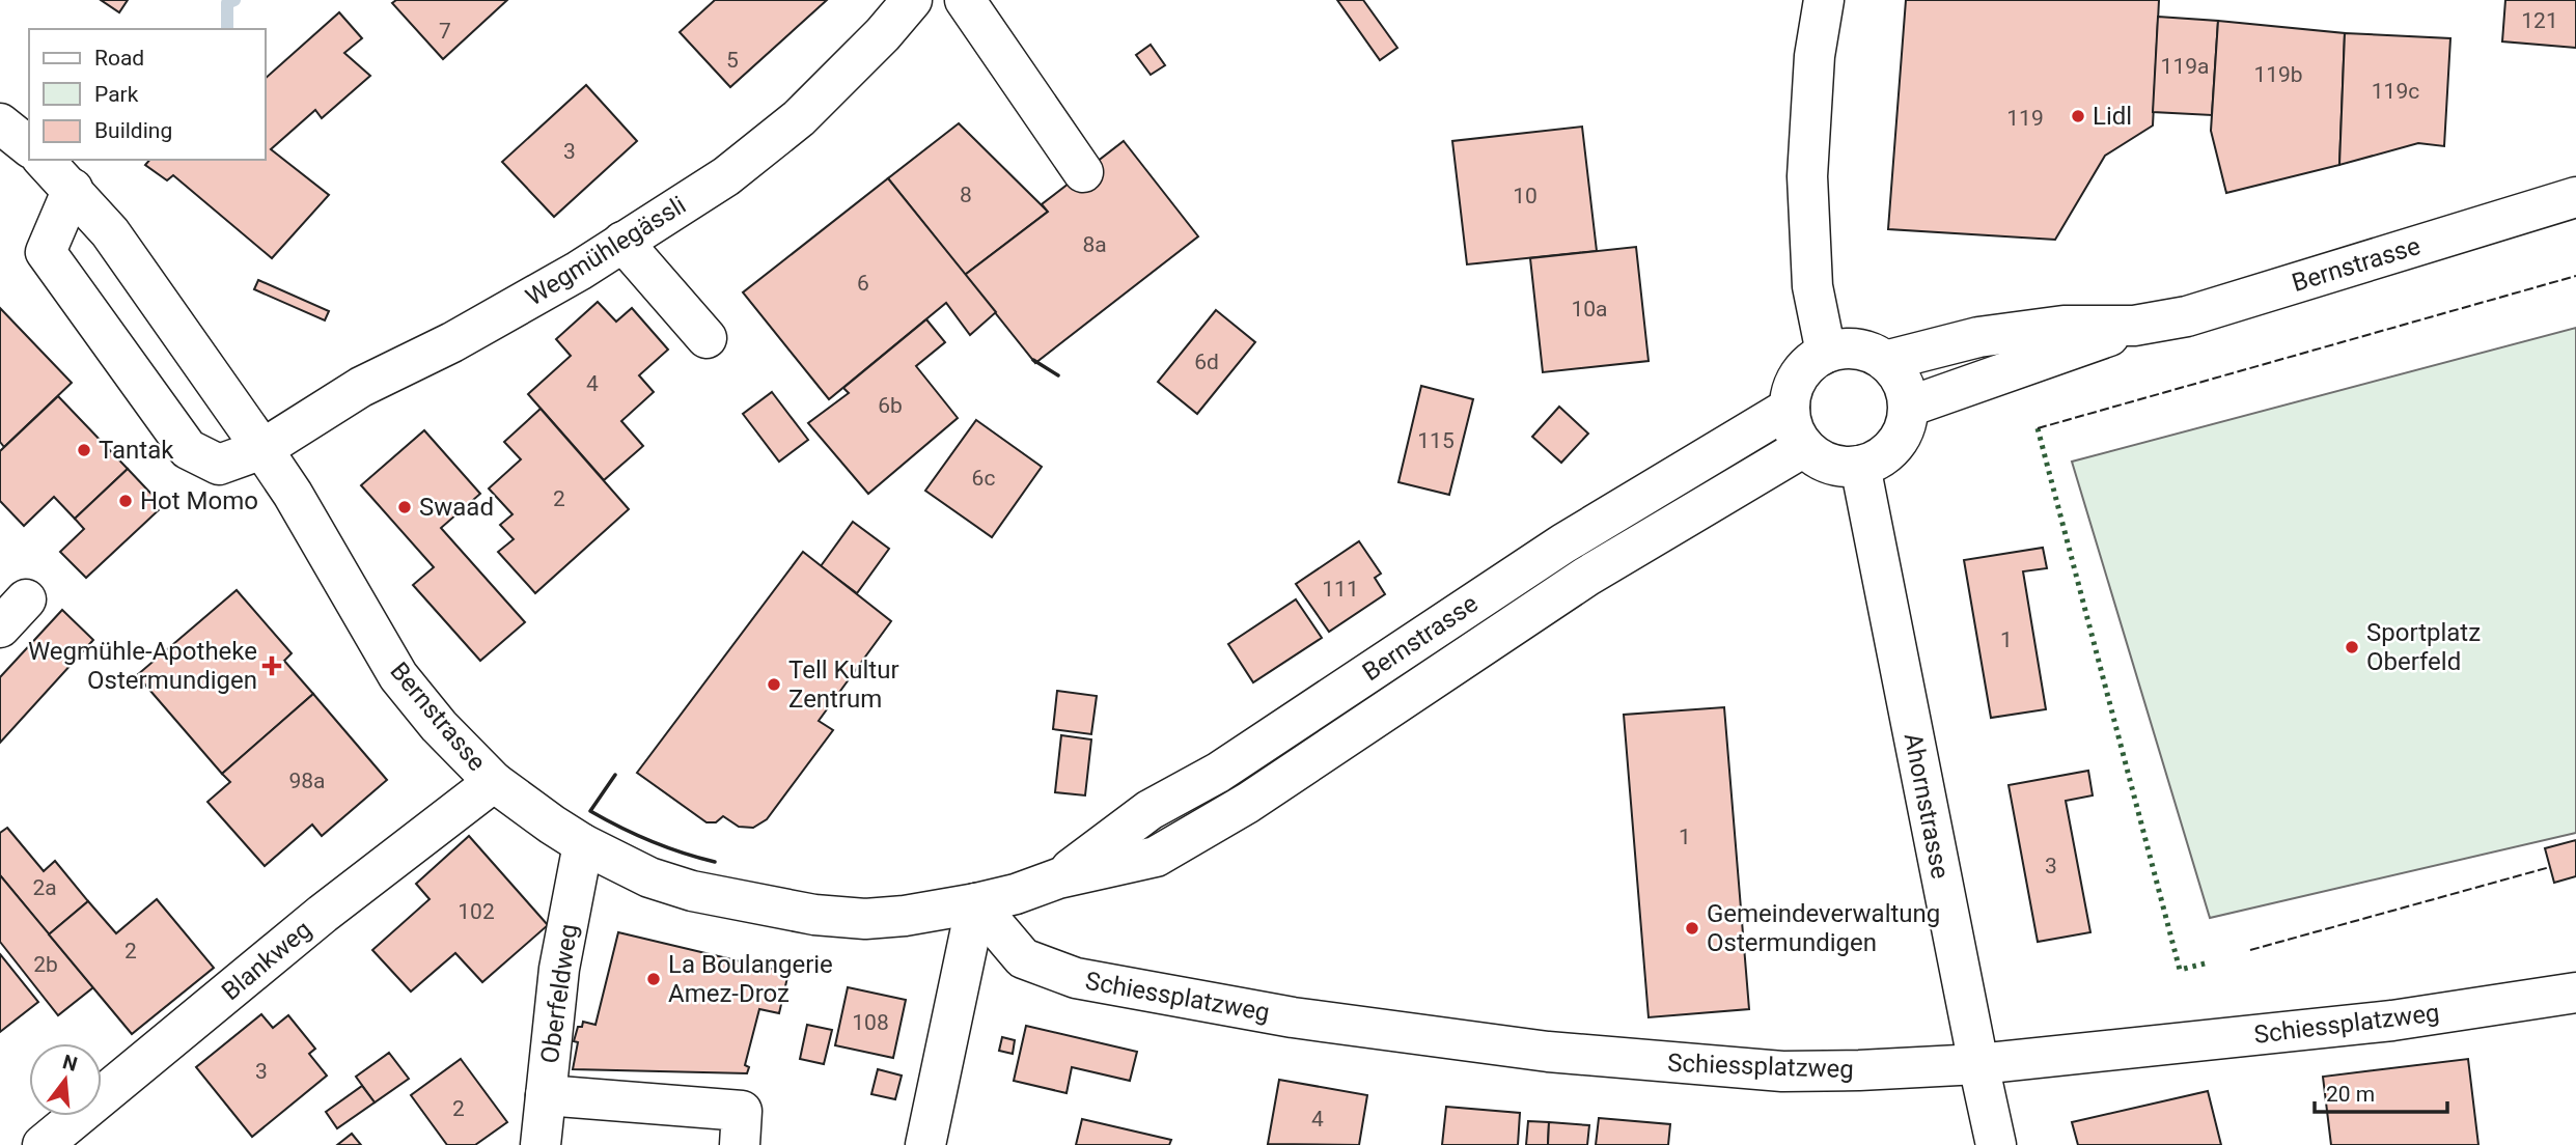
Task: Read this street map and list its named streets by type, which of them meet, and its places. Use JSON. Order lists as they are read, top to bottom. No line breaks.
{"streets":{"main road":["Wegmühlegässli","Bernstrasse","Ahornstrasse","Blankweg","Oberfeldweg","Schiessplatzweg"]},"crossings":[["Wegmühlegässli","Bernstrasse"],["Bernstrasse","Ahornstrasse"],["Bernstrasse","Blankweg"],["Bernstrasse","Oberfeldweg"],["Bernstrasse","Schiessplatzweg"],["Ahornstrasse","Schiessplatzweg"]],"places":{"other":["Lidl","Tantak","Hot Momo","Swaad","Sportplatz Oberfeld","Tell Kultur Zentrum","Gemeindeverwaltung Ostermundigen","La Boulangerie Amez-Droz"],"health":["Wegmühle-Apotheke Ostermundigen"]},"house_numbers":["121","7","5","119a","119b","119c","119","3","8","10","8a","6","10a","6d","4","6b","115","6c","2","111","1","98a","1","3","2a","102","2","2b","108","3","2","4"],"legend":["Road","Park","Building"],"scale_bar":"20 m","north":"top"}
